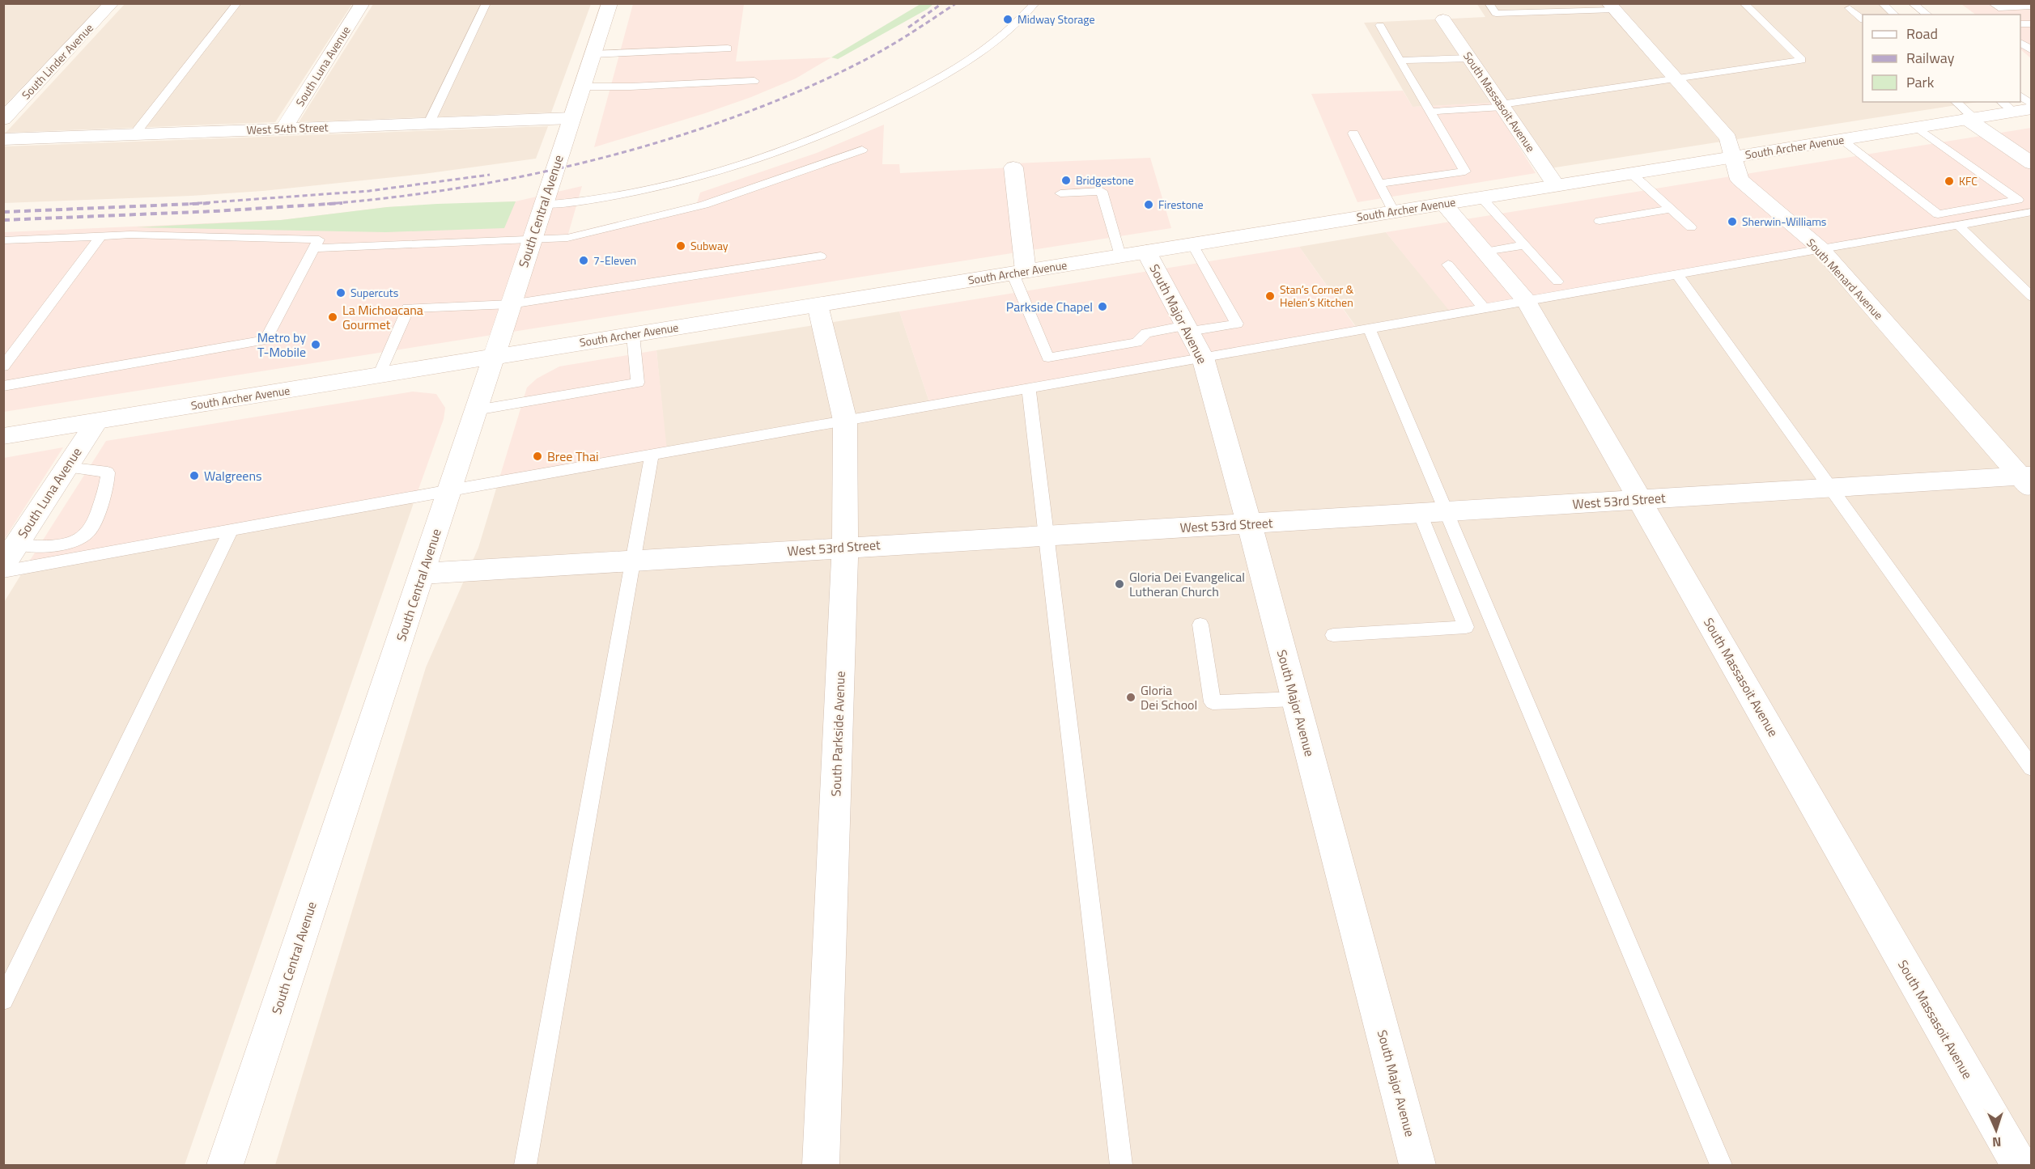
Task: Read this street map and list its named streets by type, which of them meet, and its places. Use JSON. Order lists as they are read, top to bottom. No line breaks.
{"streets":{"street":["South Linder Avenue","South Luna Avenue","South Massasoit Avenue","West 54th Street","South Archer Avenue","South Central Avenue","South Menard Avenue","South Major Avenue","West 53rd Street","South Parkside Avenue"]},"crossings":[["South Luna Avenue","West 54th Street"],["South Luna Avenue","South Archer Avenue"],["South Massasoit Avenue","South Archer Avenue"],["South Massasoit Avenue","West 53rd Street"],["West 54th Street","South Central Avenue"],["South Archer Avenue","South Central Avenue"],["South Archer Avenue","South Menard Avenue"],["South Archer Avenue","South Major Avenue"],["South Archer Avenue","South Parkside Avenue"],["South Central Avenue","West 53rd Street"],["South Menard Avenue","West 53rd Street"],["South Major Avenue","West 53rd Street"],["West 53rd Street","South Parkside Avenue"]],"places":["Midway Storage","Bridgestone","KFC","Firestone","Sherwin-Williams","Subway","7-Eleven","Supercuts","Stan’s Corner & Helen’s Kitchen","Parkside Chapel","La Michoacana Gourmet","Metro by T-Mobile","Bree Thai","Walgreens","Gloria Dei Evangelical Lutheran Church","Gloria Dei School"],"legend":["Road","Railway","Park"],"north":"bottom"}
